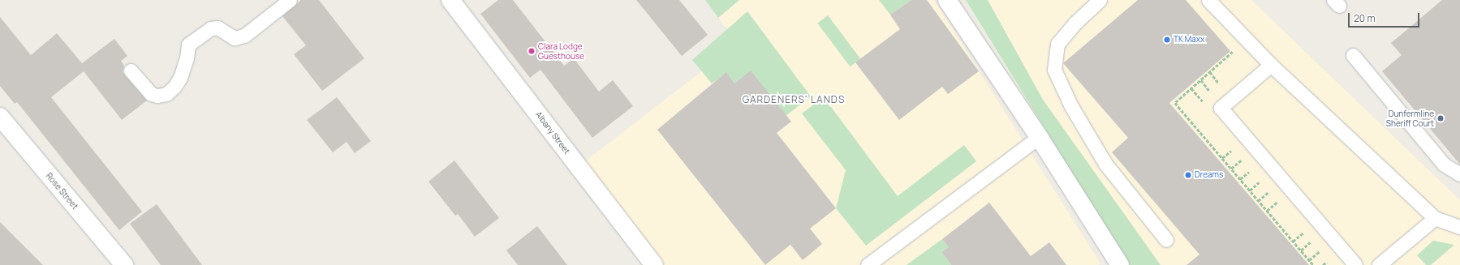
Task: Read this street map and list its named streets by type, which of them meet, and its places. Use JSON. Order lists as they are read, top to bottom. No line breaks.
{"streets":{"street":["Albany Street","Rose Street"]},"districts":["GARDENERS' LANDS"],"places":["TK Maxx","Clara Lodge Guesthouse","Dunfermline Sheriff Court","Dreams"],"scale_bar":"20 m"}
